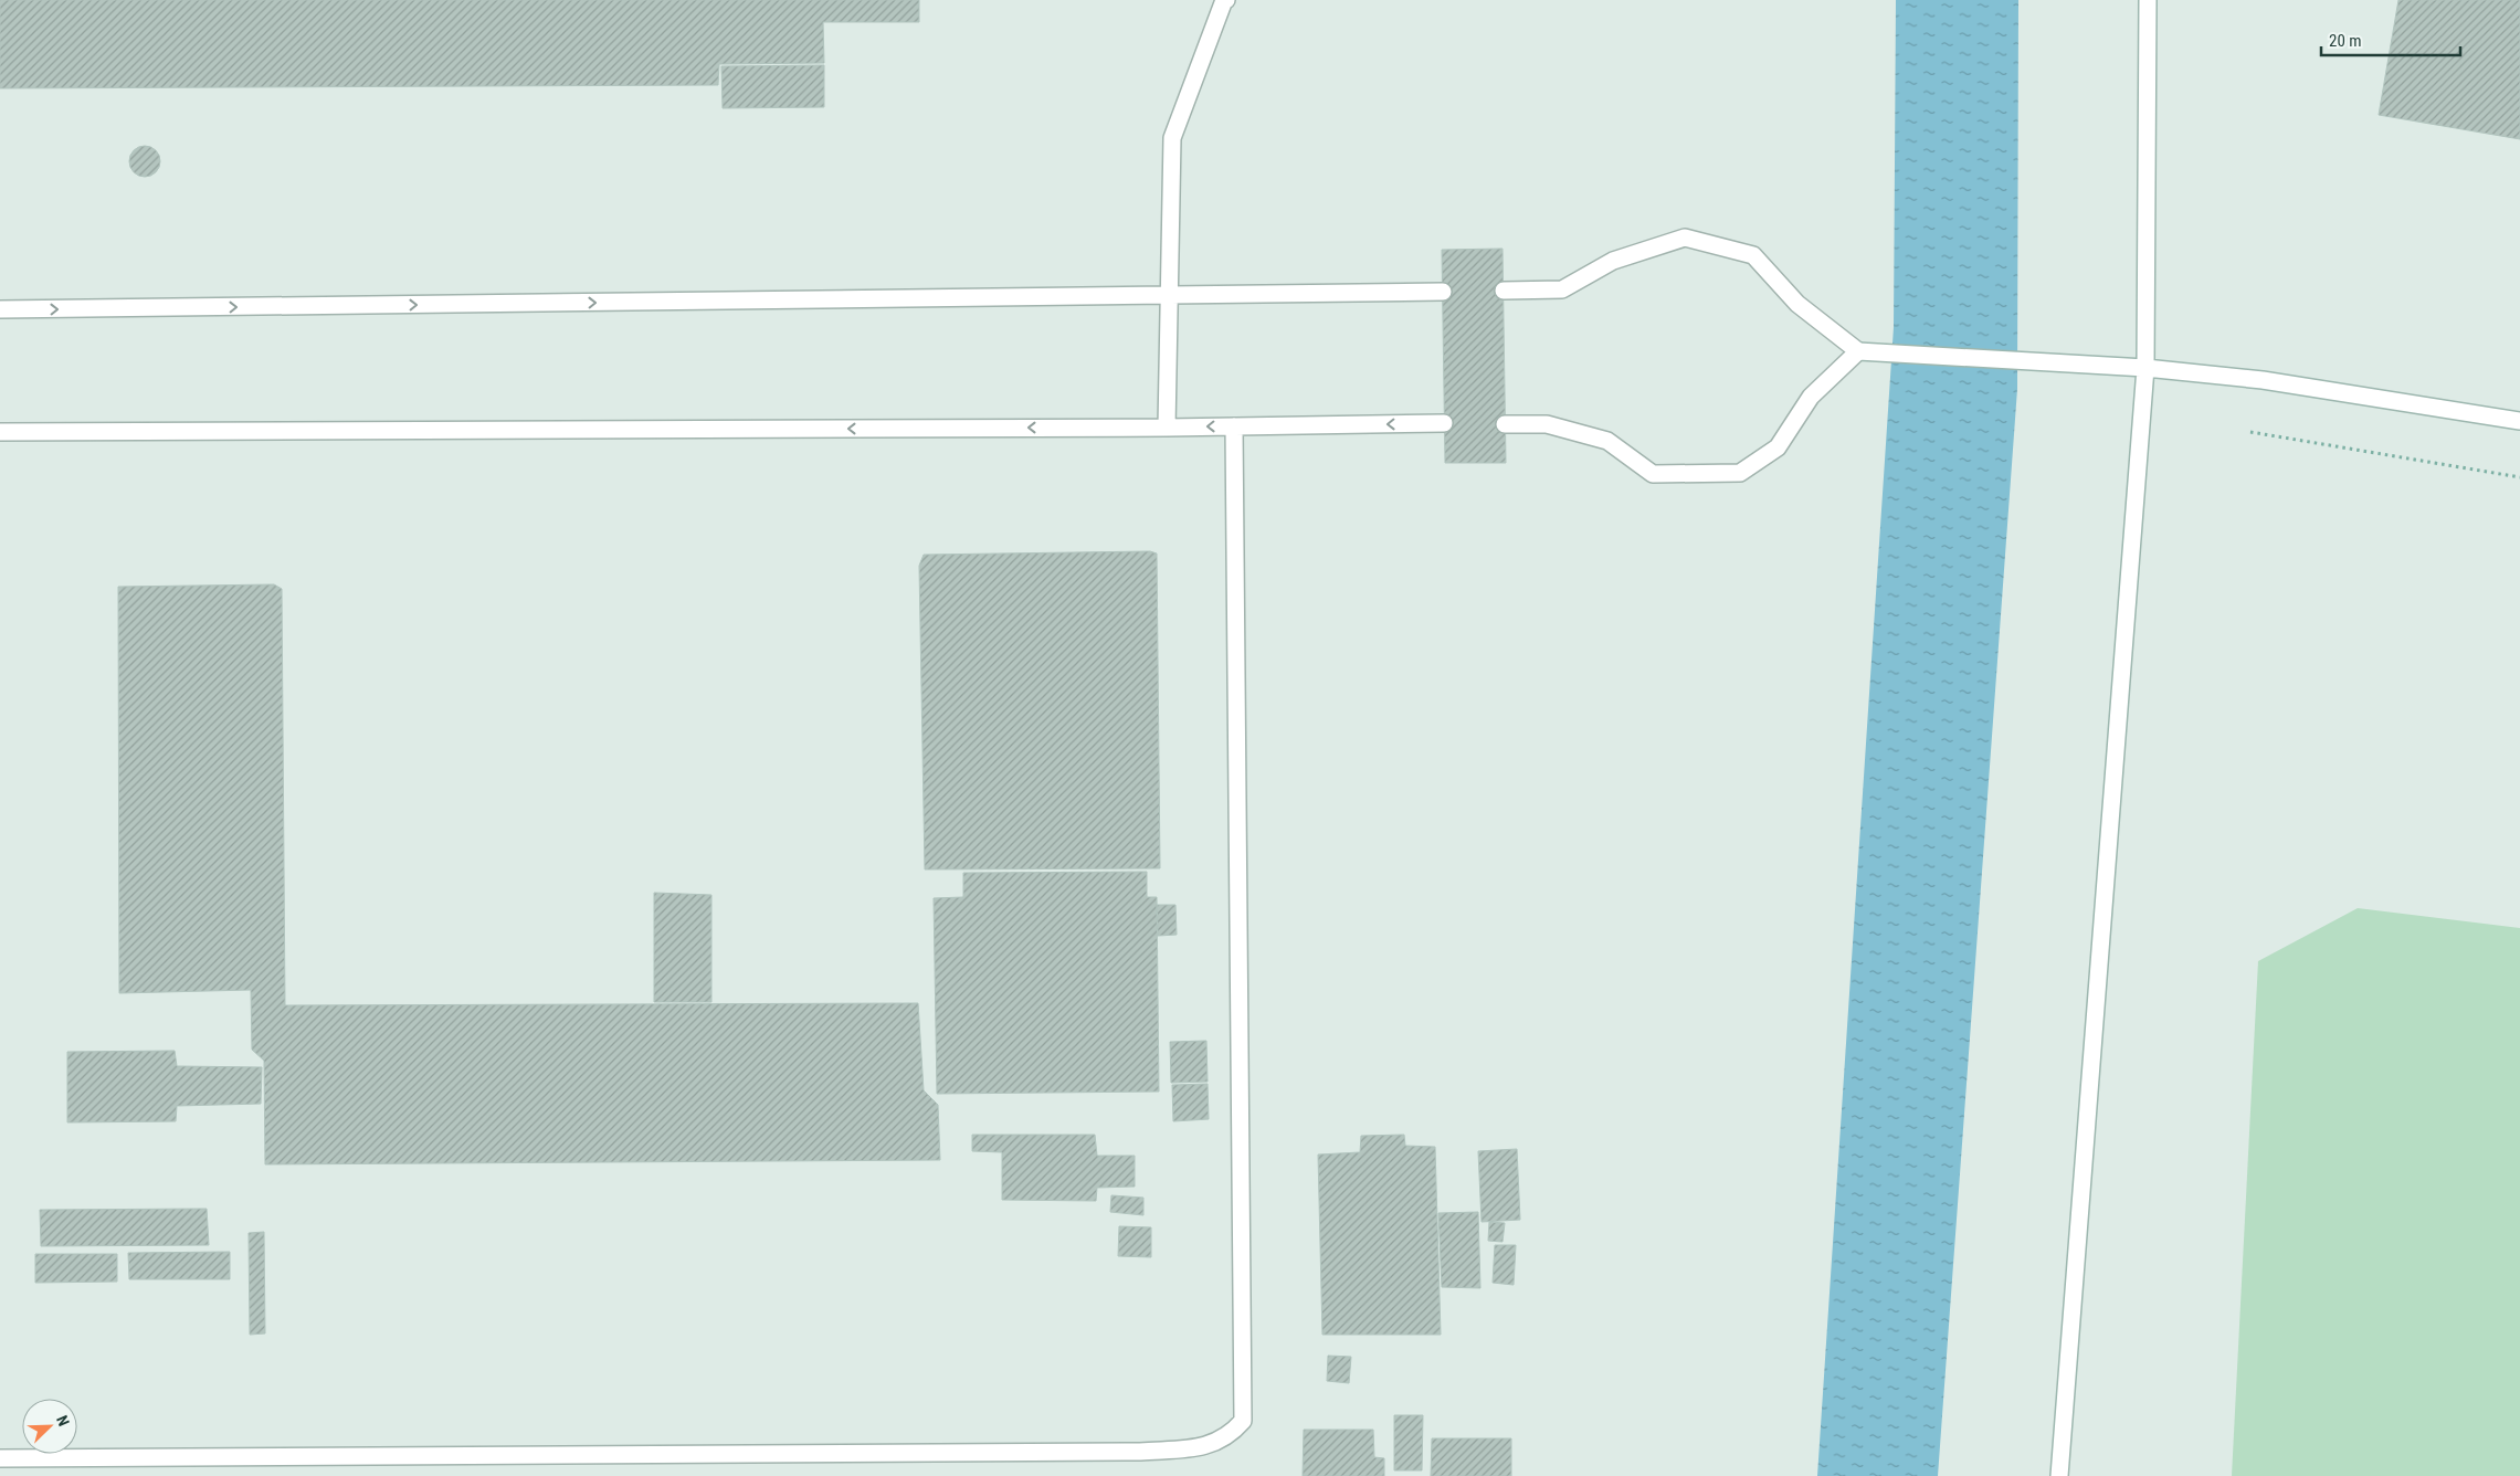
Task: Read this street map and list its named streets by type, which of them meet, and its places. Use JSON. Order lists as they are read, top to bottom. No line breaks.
{"scale_bar":"20 m","north":"top right"}
